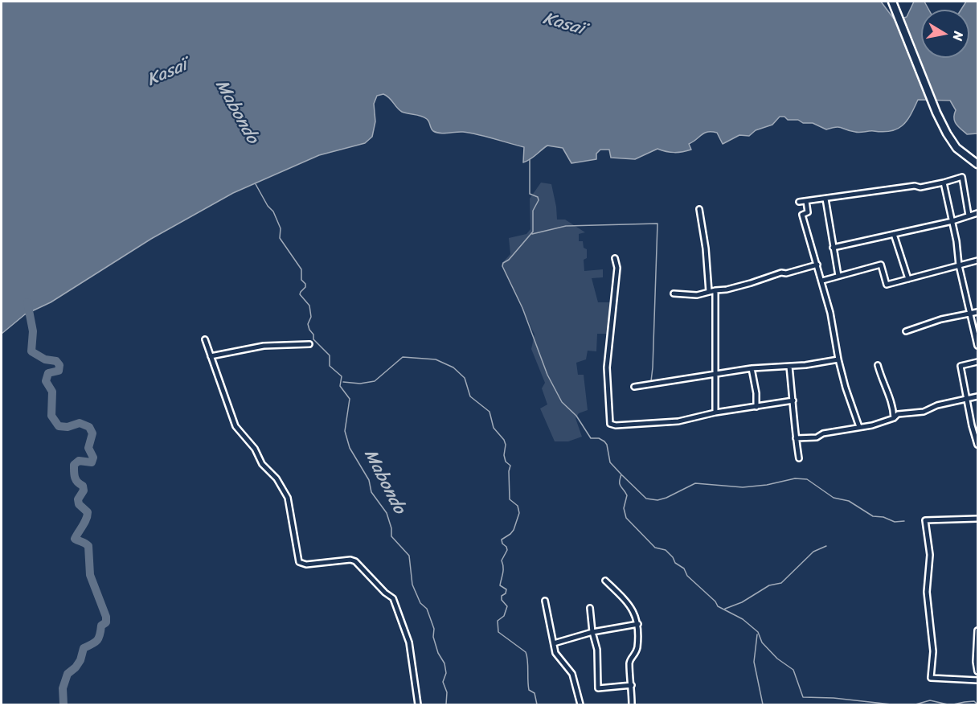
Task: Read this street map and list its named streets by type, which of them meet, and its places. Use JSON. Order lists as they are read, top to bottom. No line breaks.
{"water":["Kasaï","Mabondo"],"north":"right"}
